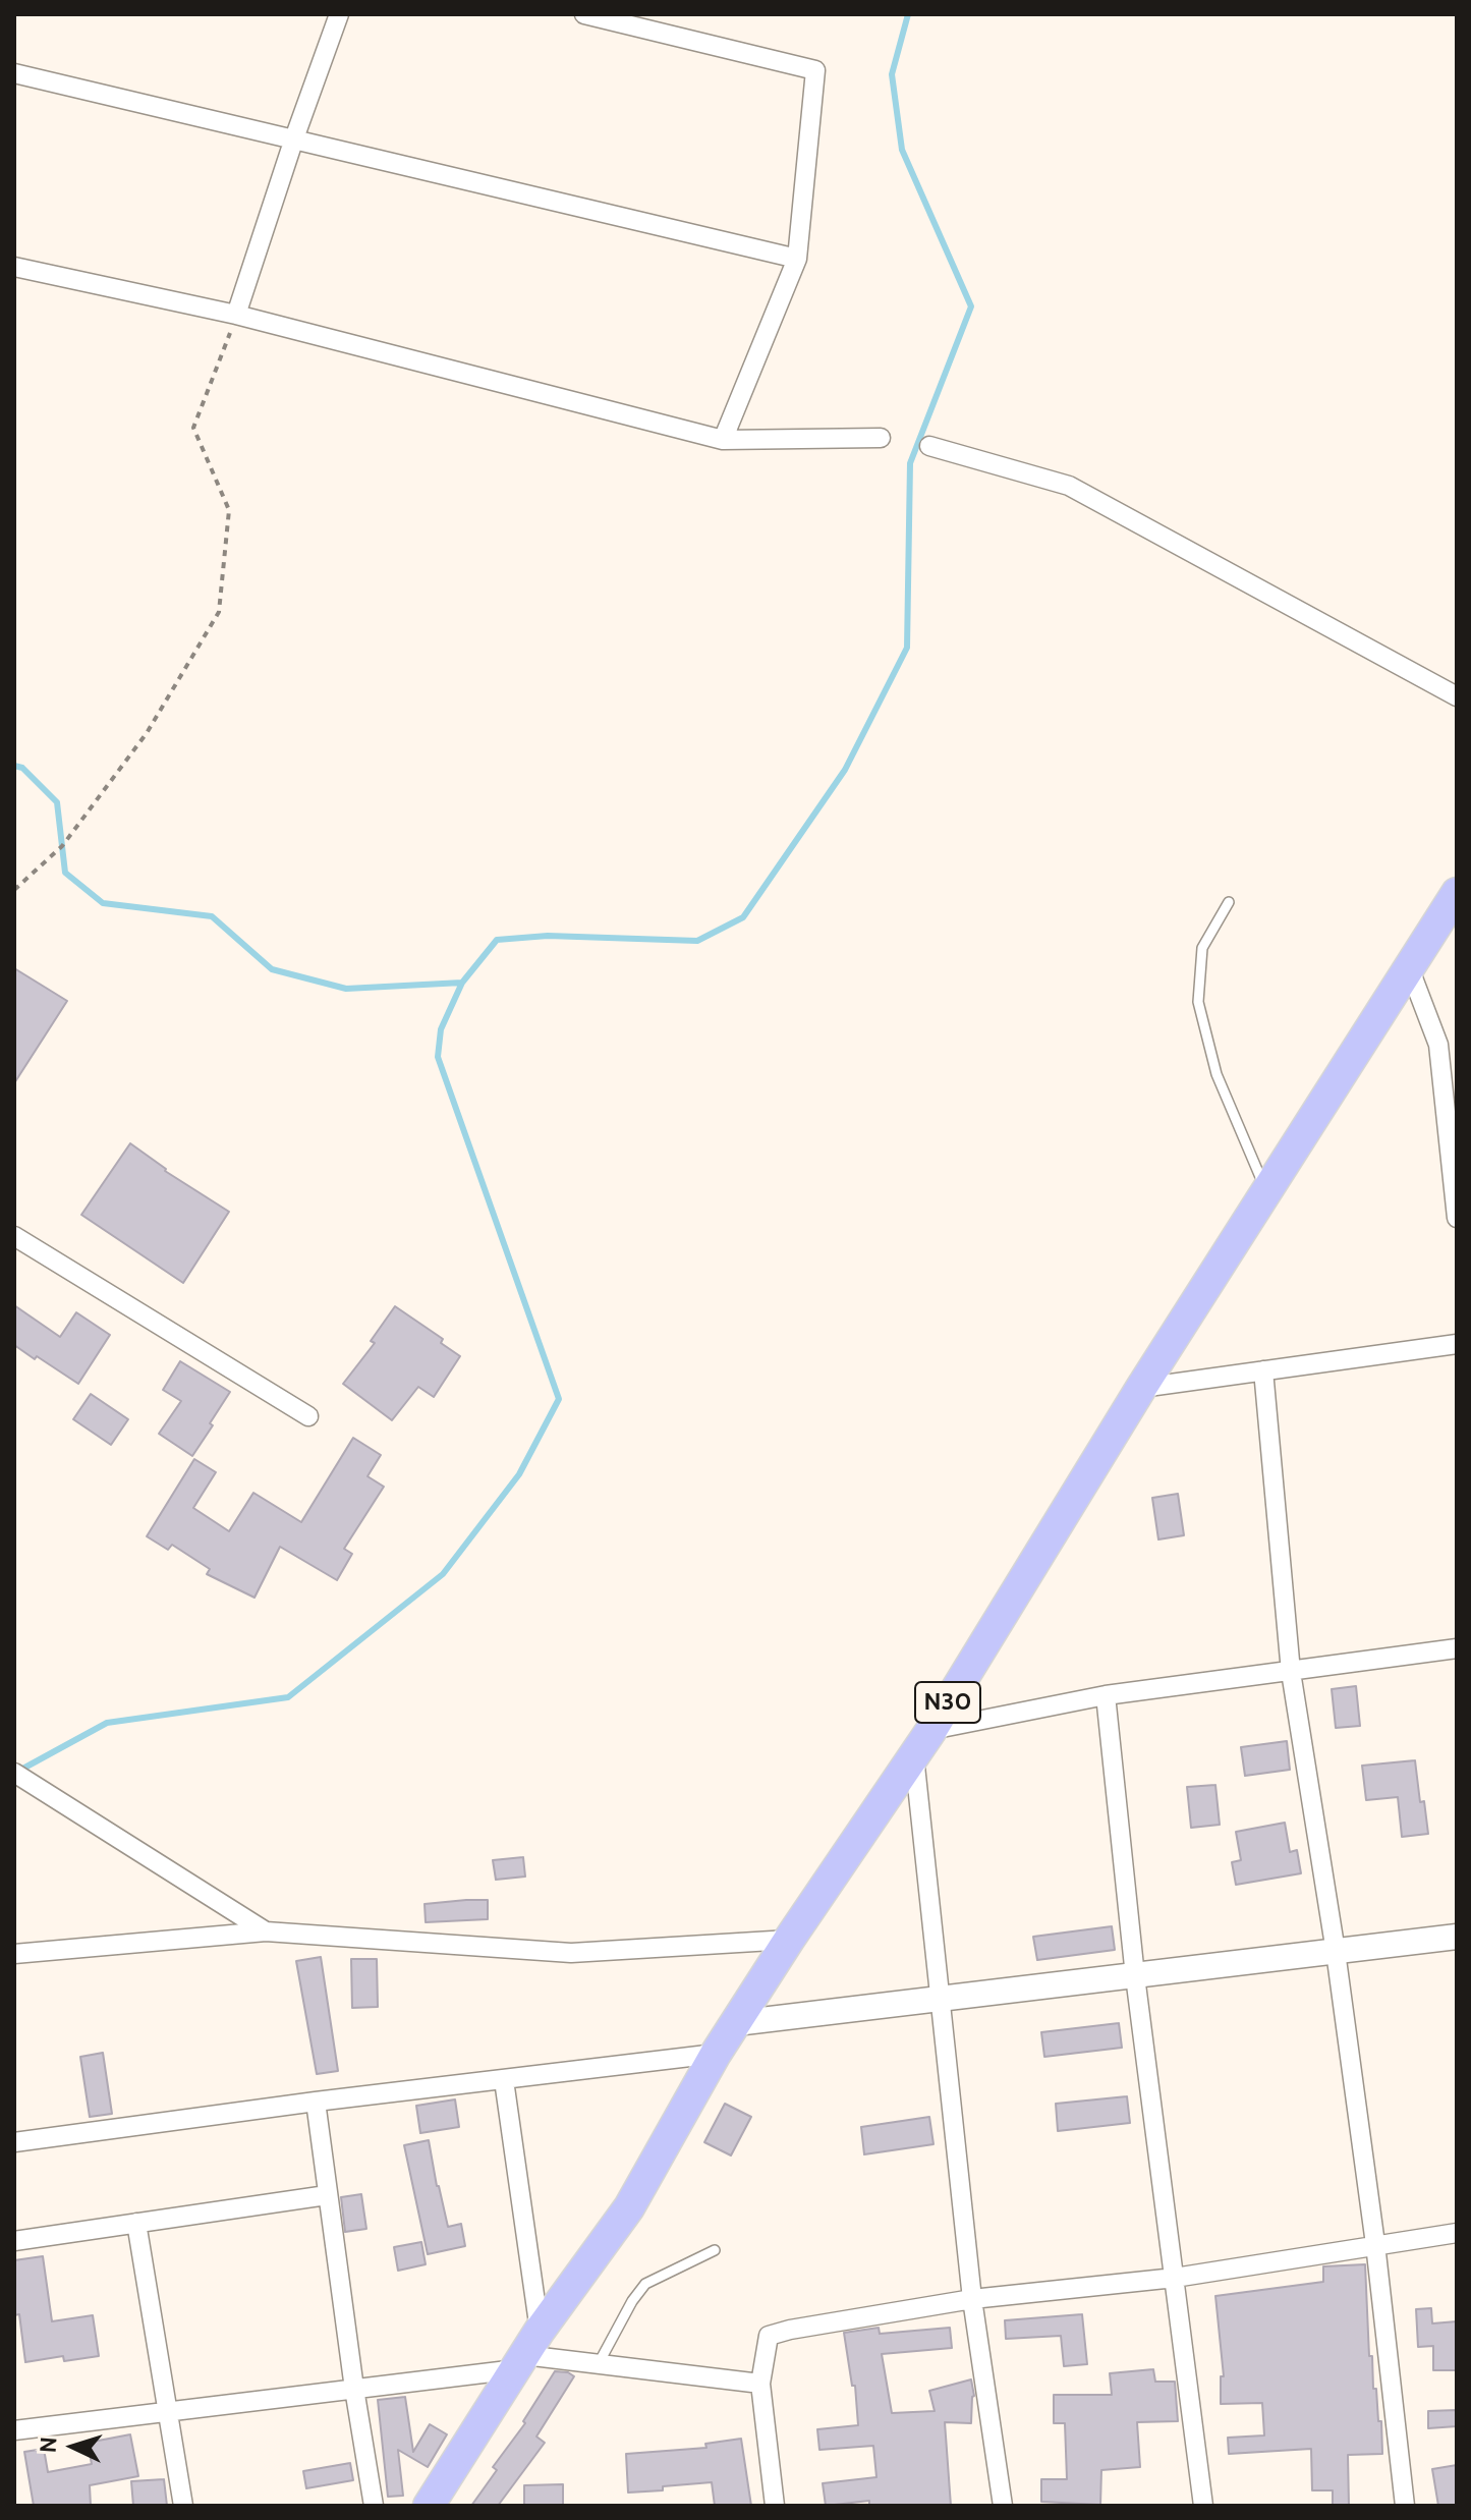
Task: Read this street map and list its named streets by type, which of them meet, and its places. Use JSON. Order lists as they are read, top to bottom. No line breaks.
{"streets":{"main road":["N30"]},"north":"left"}
